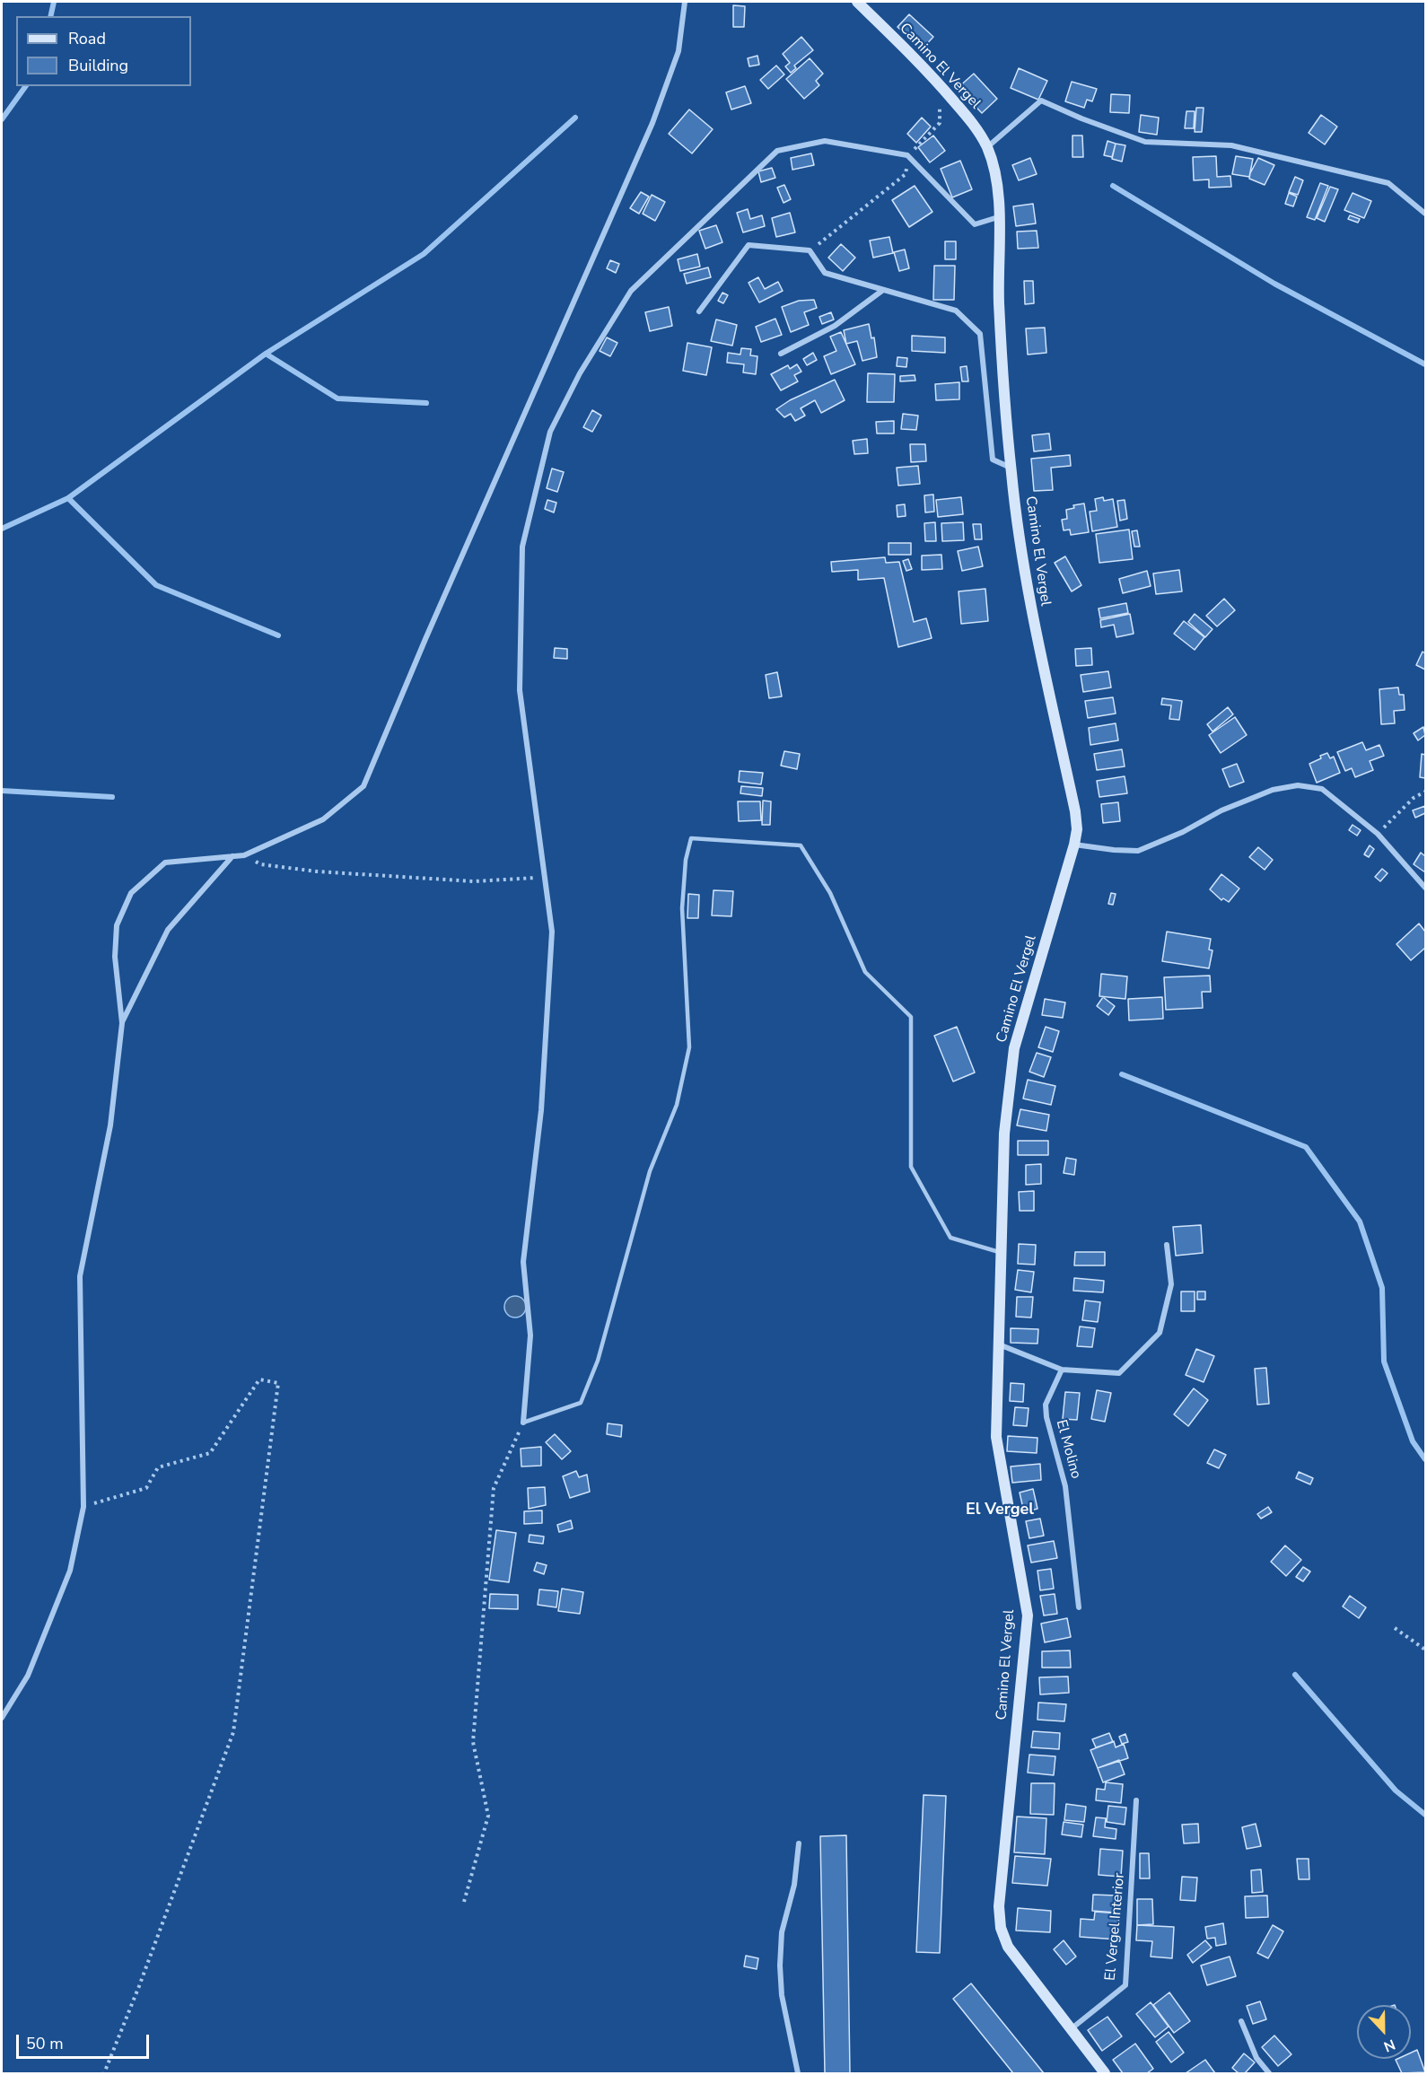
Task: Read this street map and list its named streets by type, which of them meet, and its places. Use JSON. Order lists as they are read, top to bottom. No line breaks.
{"streets":{"street":["Camino El Vergel","El Molino","El Vergel Interior"]},"crossings":[["Camino El Vergel","El Vergel Interior"]],"districts":["El Vergel"],"legend":["Road","Building"],"scale_bar":"50 m","north":"bottom"}
